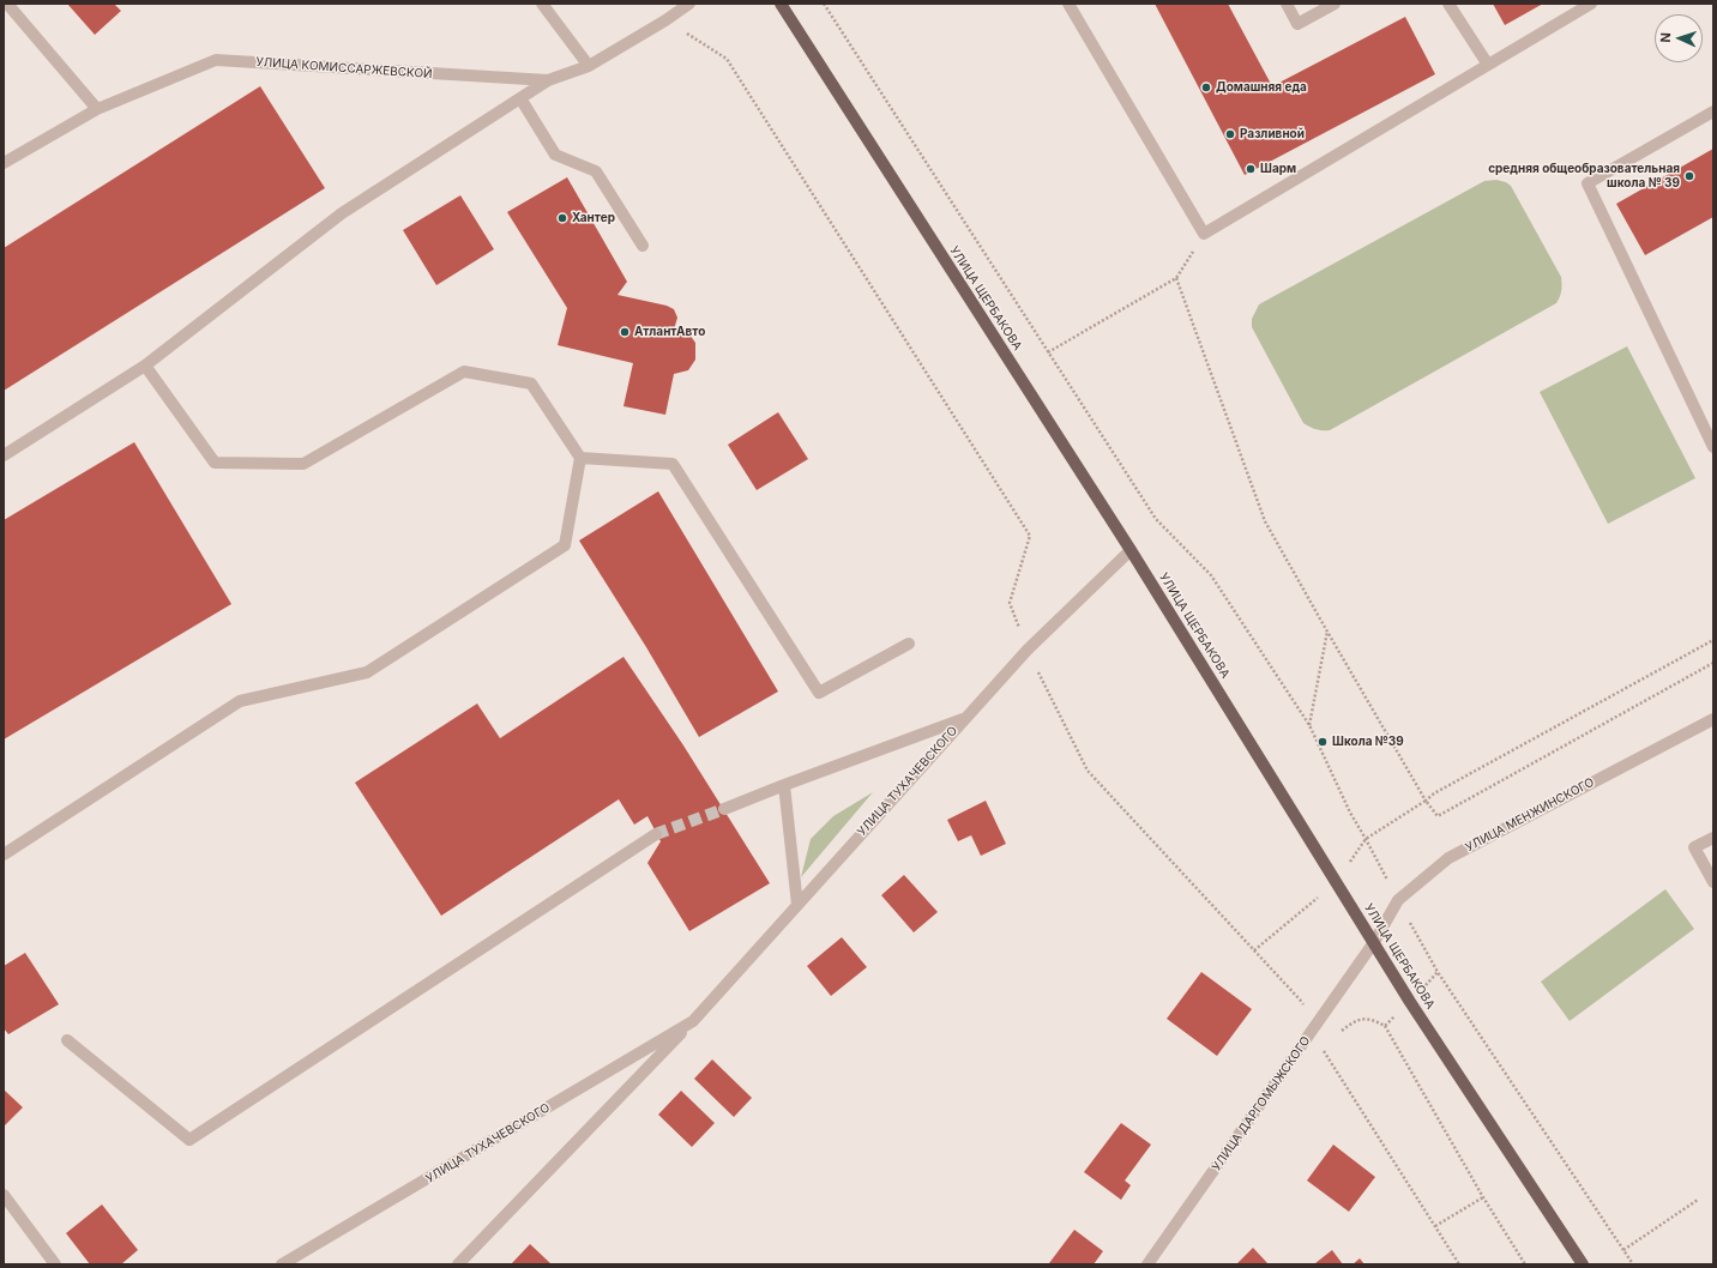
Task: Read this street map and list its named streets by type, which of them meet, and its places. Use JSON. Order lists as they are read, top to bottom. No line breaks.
{"streets":{"main road":["УЛИЦА ЩЕРБАКОВА"],"street":["УЛИЦА КОМИССАРЖЕВСКОЙ","УЛИЦА ТУХАЧЕВСКОГО","УЛИЦА МЕНЖИНСКОГО","УЛИЦА ДАРГОМЫЖСКОГО"]},"crossings":[["УЛИЦА ЩЕРБАКОВА","УЛИЦА ТУХАЧЕВСКОГО"],["УЛИЦА ЩЕРБАКОВА","УЛИЦА МЕНЖИНСКОГО"],["УЛИЦА ЩЕРБАКОВА","УЛИЦА ДАРГОМЫЖСКОГО"],["УЛИЦА МЕНЖИНСКОГО","УЛИЦА ДАРГОМЫЖСКОГО"]],"places":["Домашняя еда","Разливной","Шарм","средняя общеобразовательная школа № 39","Хантер","АтлантАвто","Школа №39"],"north":"left"}
